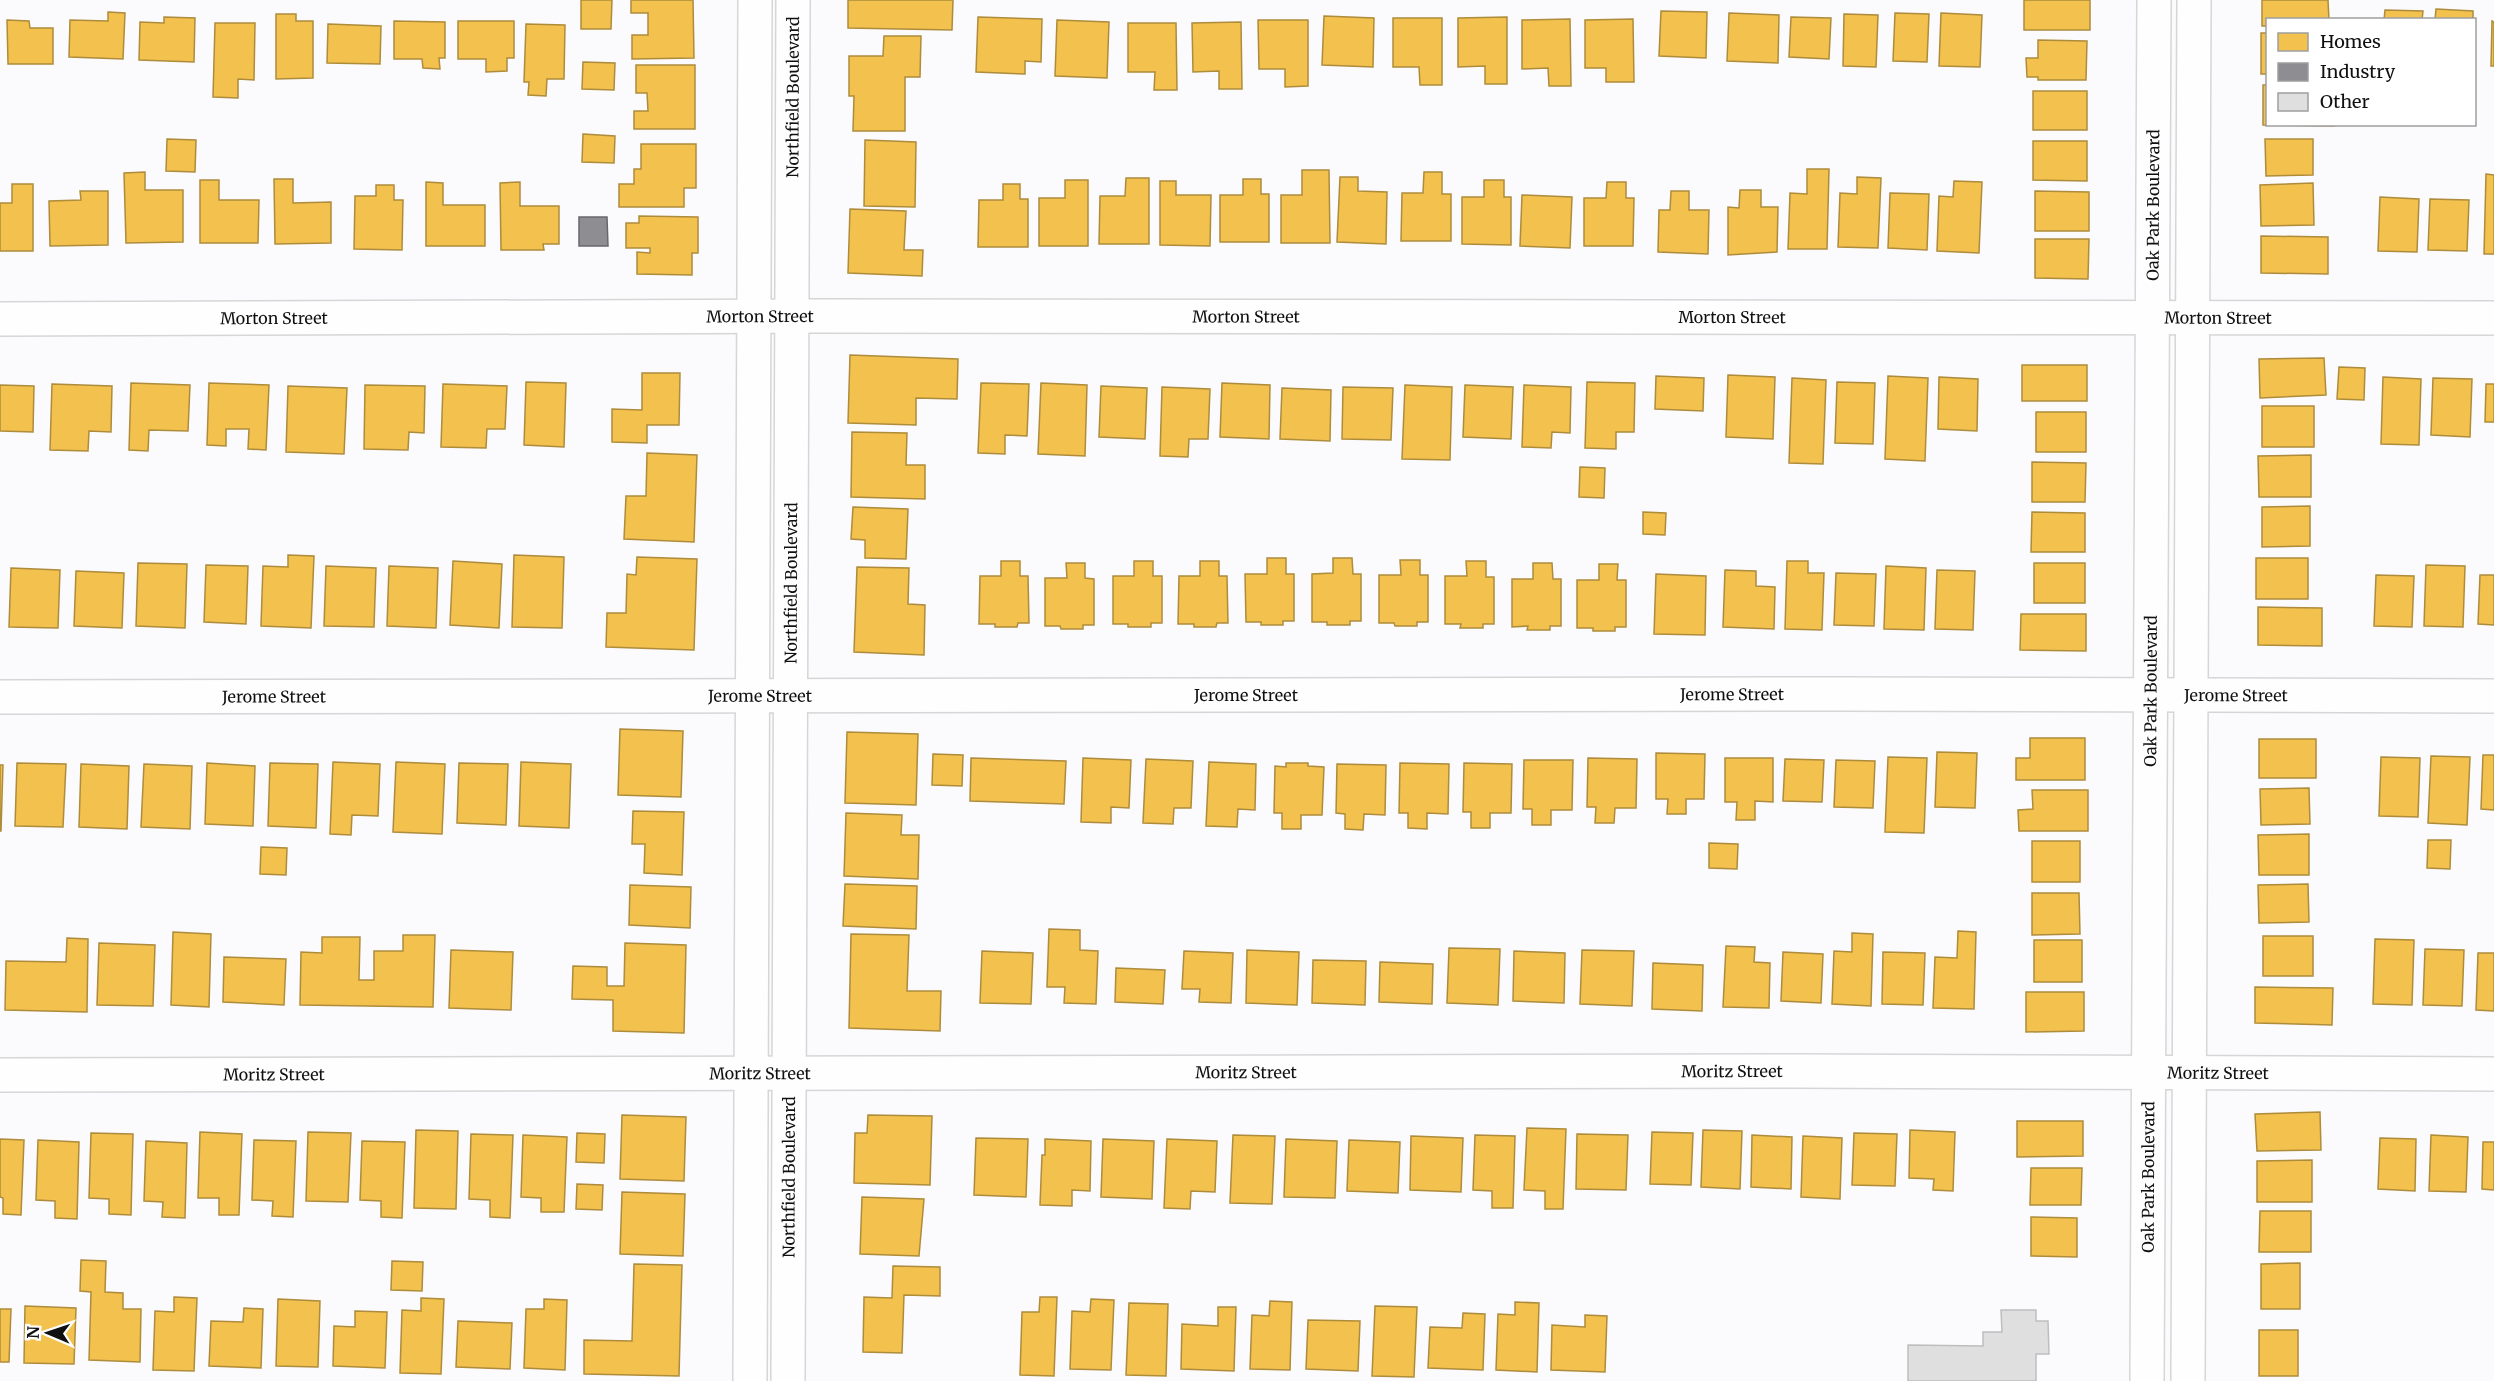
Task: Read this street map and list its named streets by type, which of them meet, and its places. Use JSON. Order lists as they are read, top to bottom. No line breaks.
{"streets":{"street":["Northfield Boulevard","Oak Park Boulevard","Morton Street","Jerome Street","Moritz Street"]},"crossings":[["Northfield Boulevard","Morton Street"],["Northfield Boulevard","Jerome Street"],["Northfield Boulevard","Moritz Street"],["Oak Park Boulevard","Morton Street"],["Oak Park Boulevard","Jerome Street"],["Oak Park Boulevard","Moritz Street"]],"legend":["Homes","Industry","Other"],"north":"left"}
